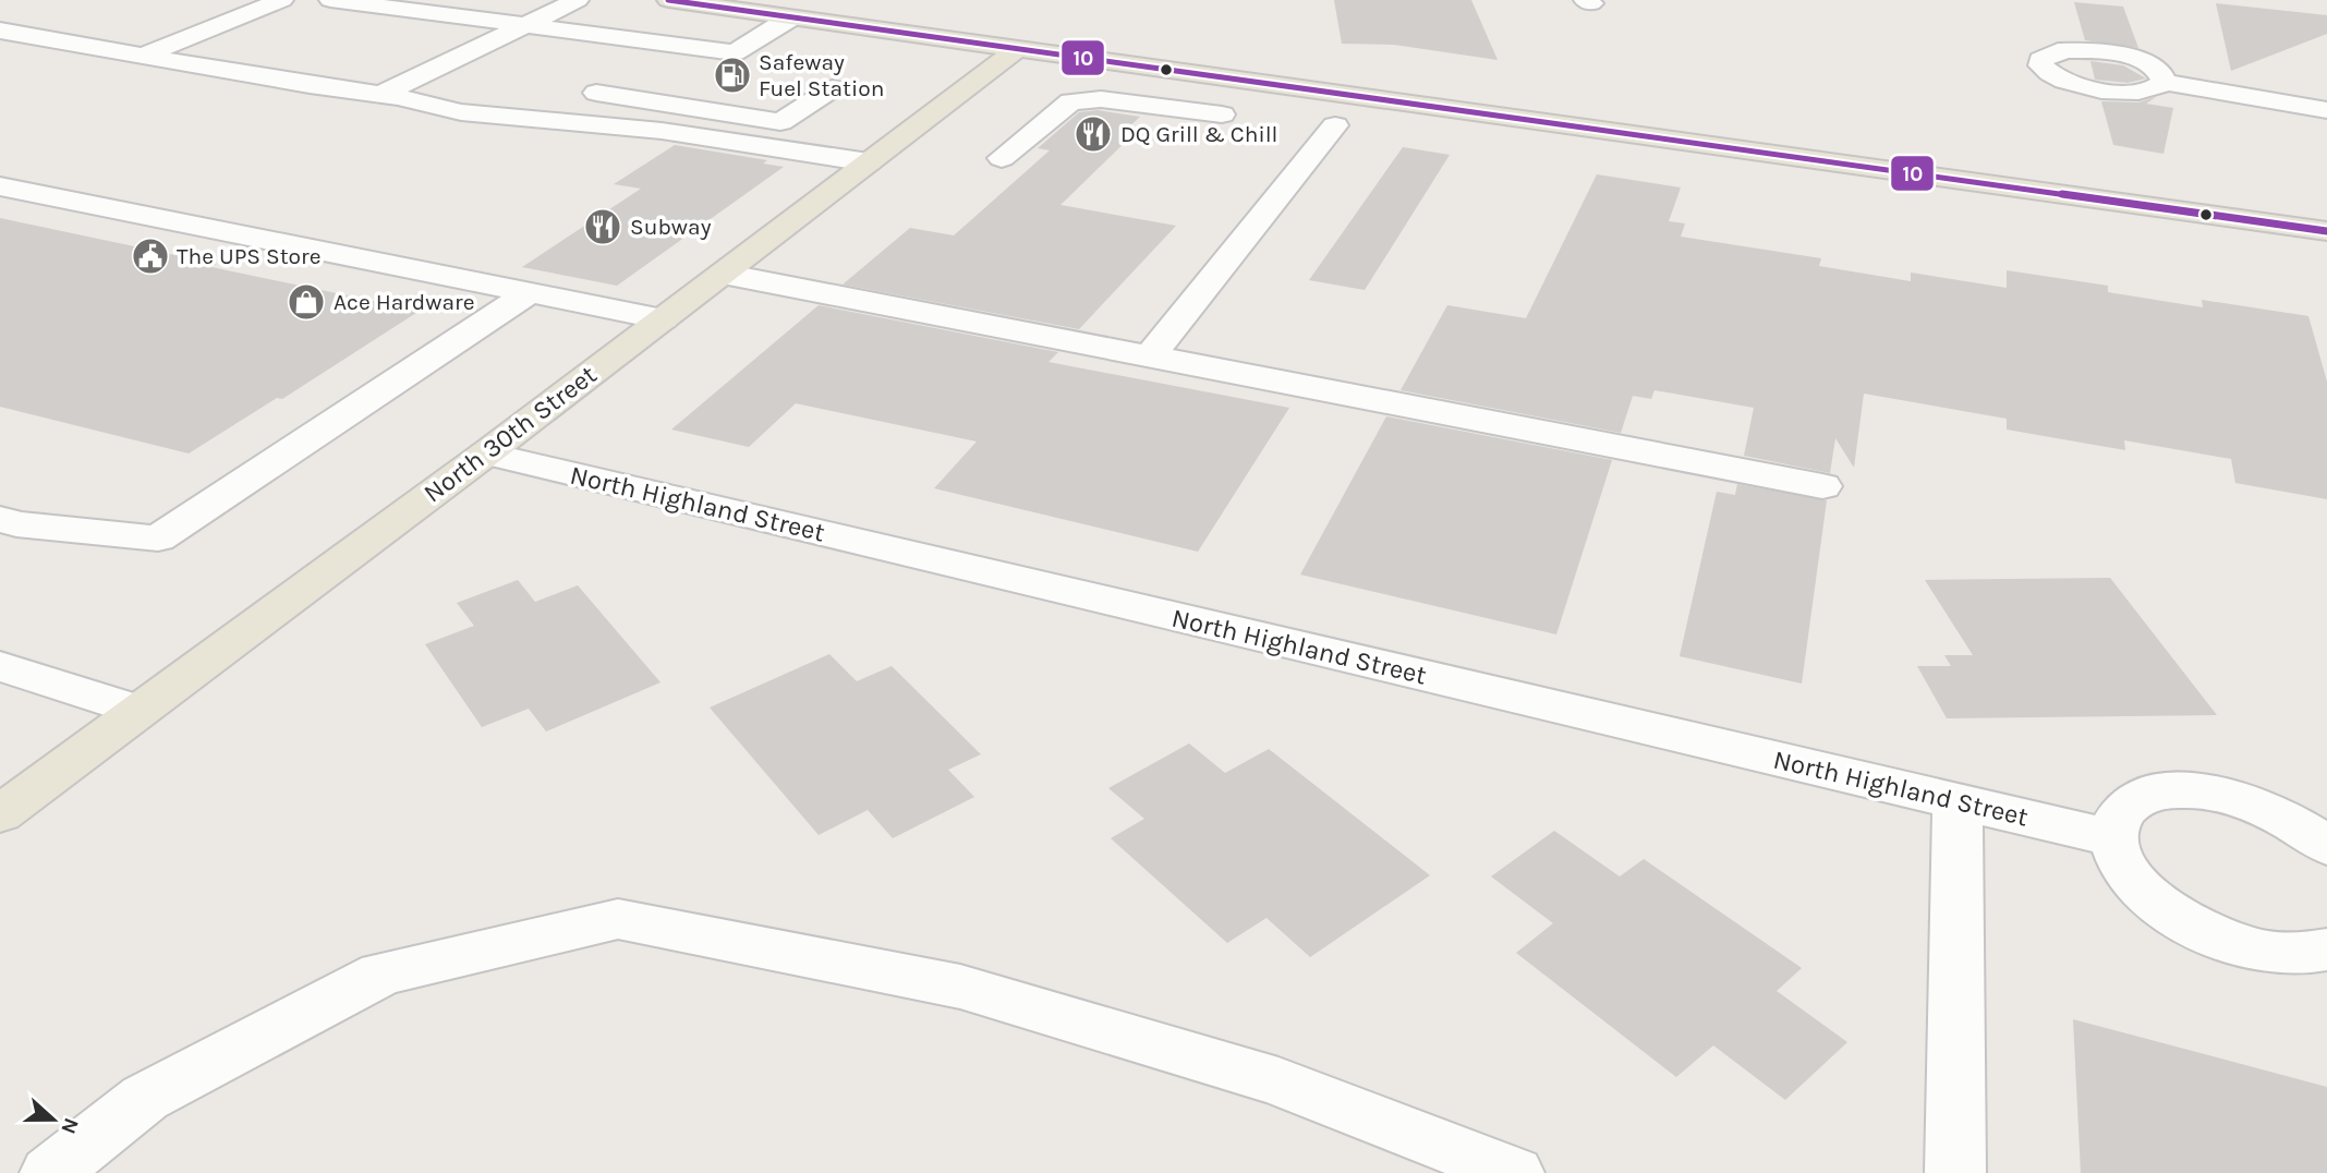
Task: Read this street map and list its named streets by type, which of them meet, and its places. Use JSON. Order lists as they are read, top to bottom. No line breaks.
{"streets":{"main road":["North 30th Street"],"street":["North Highland Street"]},"crossings":[["North 30th Street","North Highland Street"]],"places":{"fuel station":["Safeway Fuel Station"],"restaurant":["DQ Grill & Chill","Subway"],"public building":["The UPS Store"],"shop":["Ace Hardware"]},"lines":["transit line 10"],"north":"right"}
